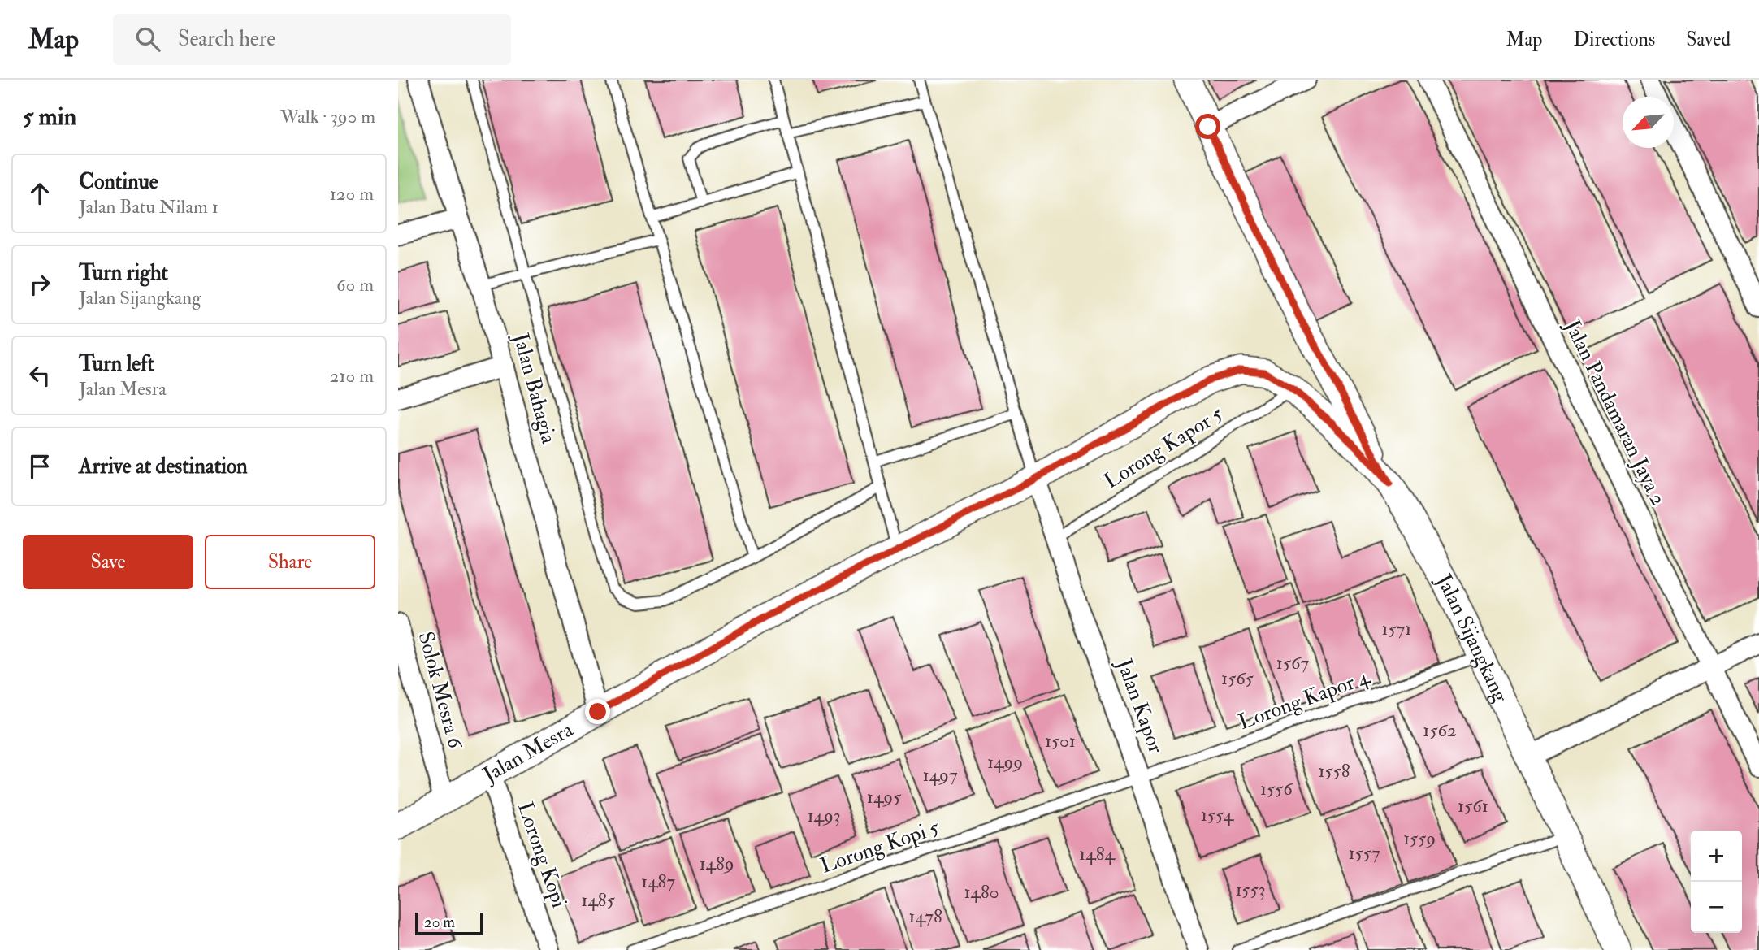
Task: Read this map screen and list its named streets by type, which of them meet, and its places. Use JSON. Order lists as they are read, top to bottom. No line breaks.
{"streets":{"street":["Jalan Bahagia","Jalan Pandamaran Jaya 2","Jalan Sijangkang","Solok Mesra 6","Jalan Kapor","Jalan Mesra","Lorong Kopi"],"lane":["Lorong Kapor 5","Lorong Kapor 4","Lorong Kopi 5"]},"crossings":[["Jalan Bahagia","Jalan Mesra"],["Lorong Kapor 5","Jalan Sijangkang"],["Lorong Kapor 5","Jalan Kapor"],["Jalan Sijangkang","Lorong Kapor 4"],["Jalan Sijangkang","Jalan Mesra"],["Solok Mesra 6","Jalan Mesra"],["Lorong Kapor 4","Jalan Kapor"],["Lorong Kapor 4","Lorong Kopi 5"],["Jalan Kapor","Jalan Mesra"],["Jalan Kapor","Lorong Kopi 5"],["Jalan Mesra","Lorong Kopi"]],"house_numbers":["1571","1567","1565","1562","1501","1499","1558","1497","1556","1495","1561","1554","1493","1559","1557","1484","1489","1487","1553","1480","1485","1478"],"scale_bar":"20 m","north":"bottom left","page":{"header":"Map","search":"Search here","nav":["Map","Directions","Saved"],"heading":["5 min","Walk · 390 m"],"list":[["Continue","Jalan Batu Nilam 1","120 m"],["Turn right","Jalan Sijangkang","60 m"],["Turn left","Jalan Mesra","210 m"],"Arrive at destination"],"buttons":["Save","Share"],"map_buttons":["+","−"],"scale":"20 m"}}
